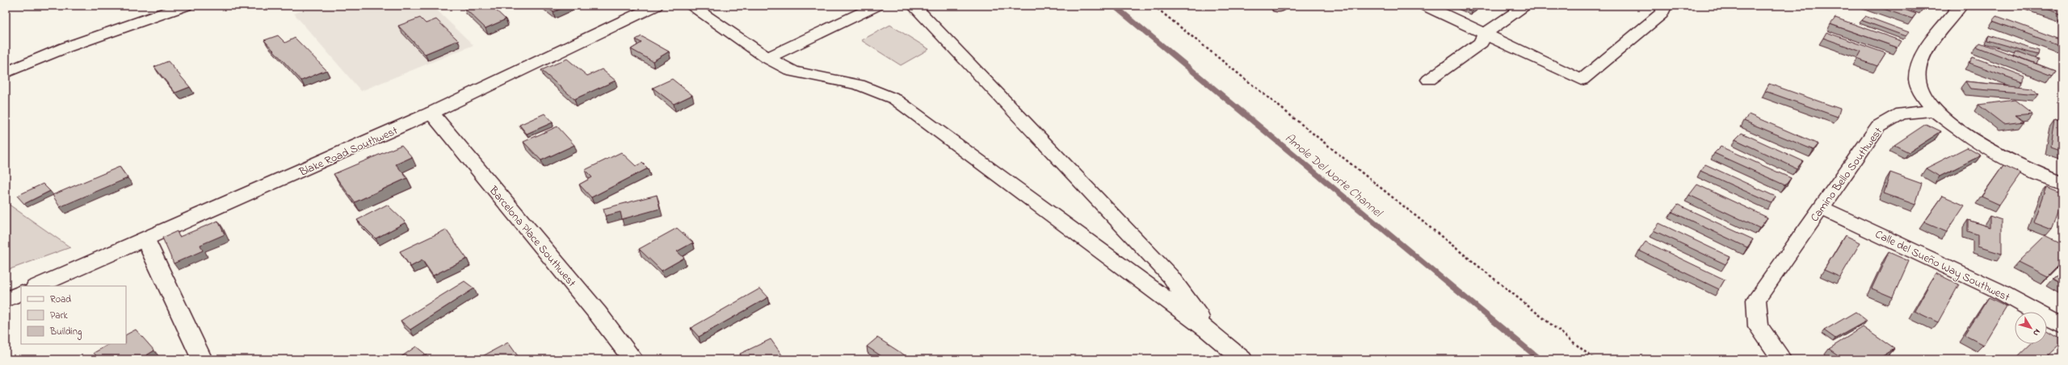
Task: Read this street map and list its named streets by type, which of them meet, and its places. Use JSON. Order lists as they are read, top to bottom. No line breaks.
{"streets":{"street":["Blake Road Southwest","Camino Bello Southwest","Barcelona Place Southwest","Calle del Sueño Way Southwest"]},"crossings":[["Blake Road Southwest","Barcelona Place Southwest"],["Camino Bello Southwest","Calle del Sueño Way Southwest"]],"water":["Amole Del Norte Channel"],"legend":["Road","Park","Building"],"north":"bottom right"}
